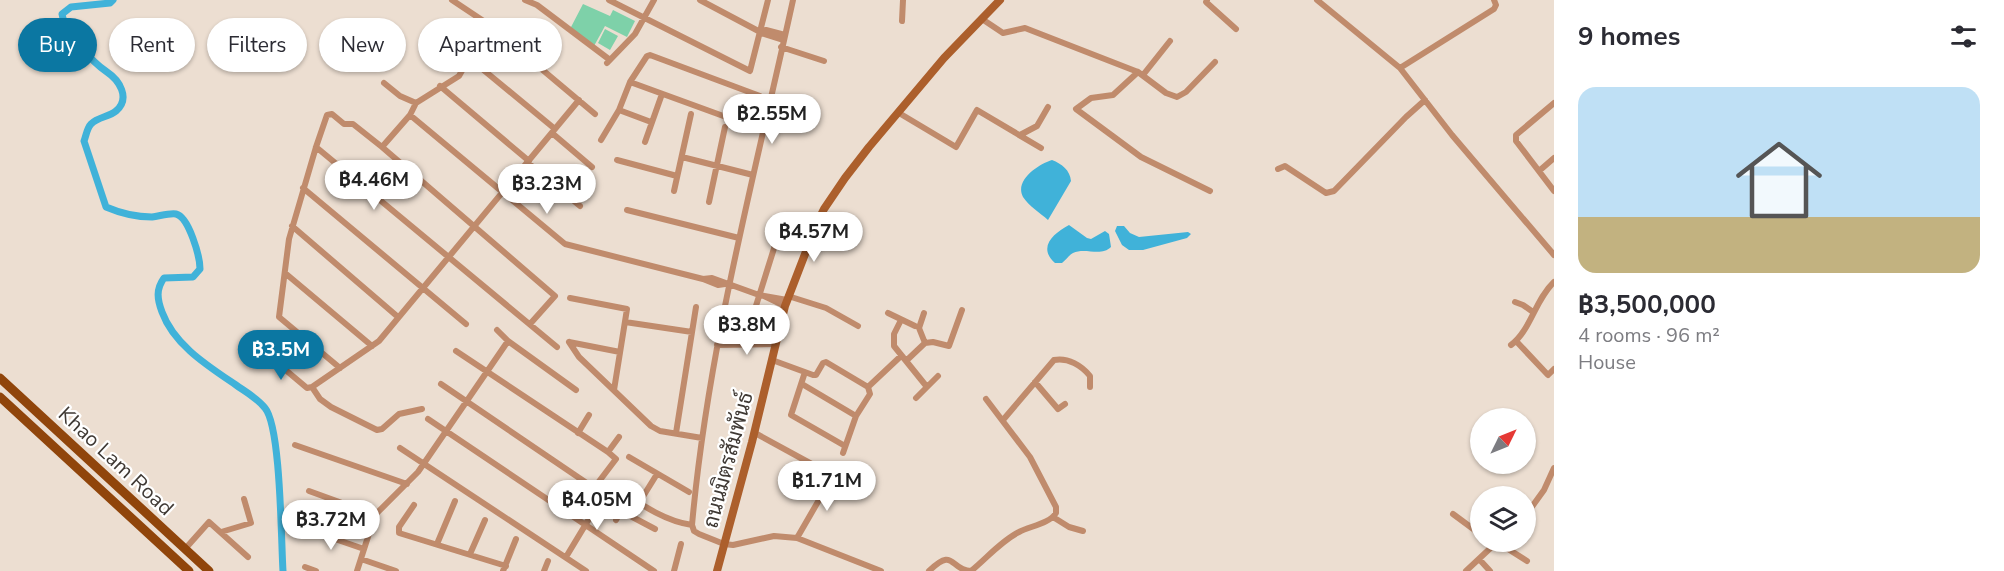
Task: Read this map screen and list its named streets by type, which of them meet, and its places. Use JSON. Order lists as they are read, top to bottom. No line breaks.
{"streets":{"main road":["Khao Lam Road"],"street":["ถนนมิตรสัมพันธ์"]},"north":"top right","page":{"heading":"9 homes","chip":["Buy","Rent","Filters","New","Apartment"],"list":[{"name":"฿3,500,000","note":"4 rooms · 96 m² · House"}],"price":["฿2.55M","฿4.46M","฿3.23M","฿4.57M","฿3.8M","฿3.5M","฿1.71M","฿4.05M","฿3.72M"]}}
